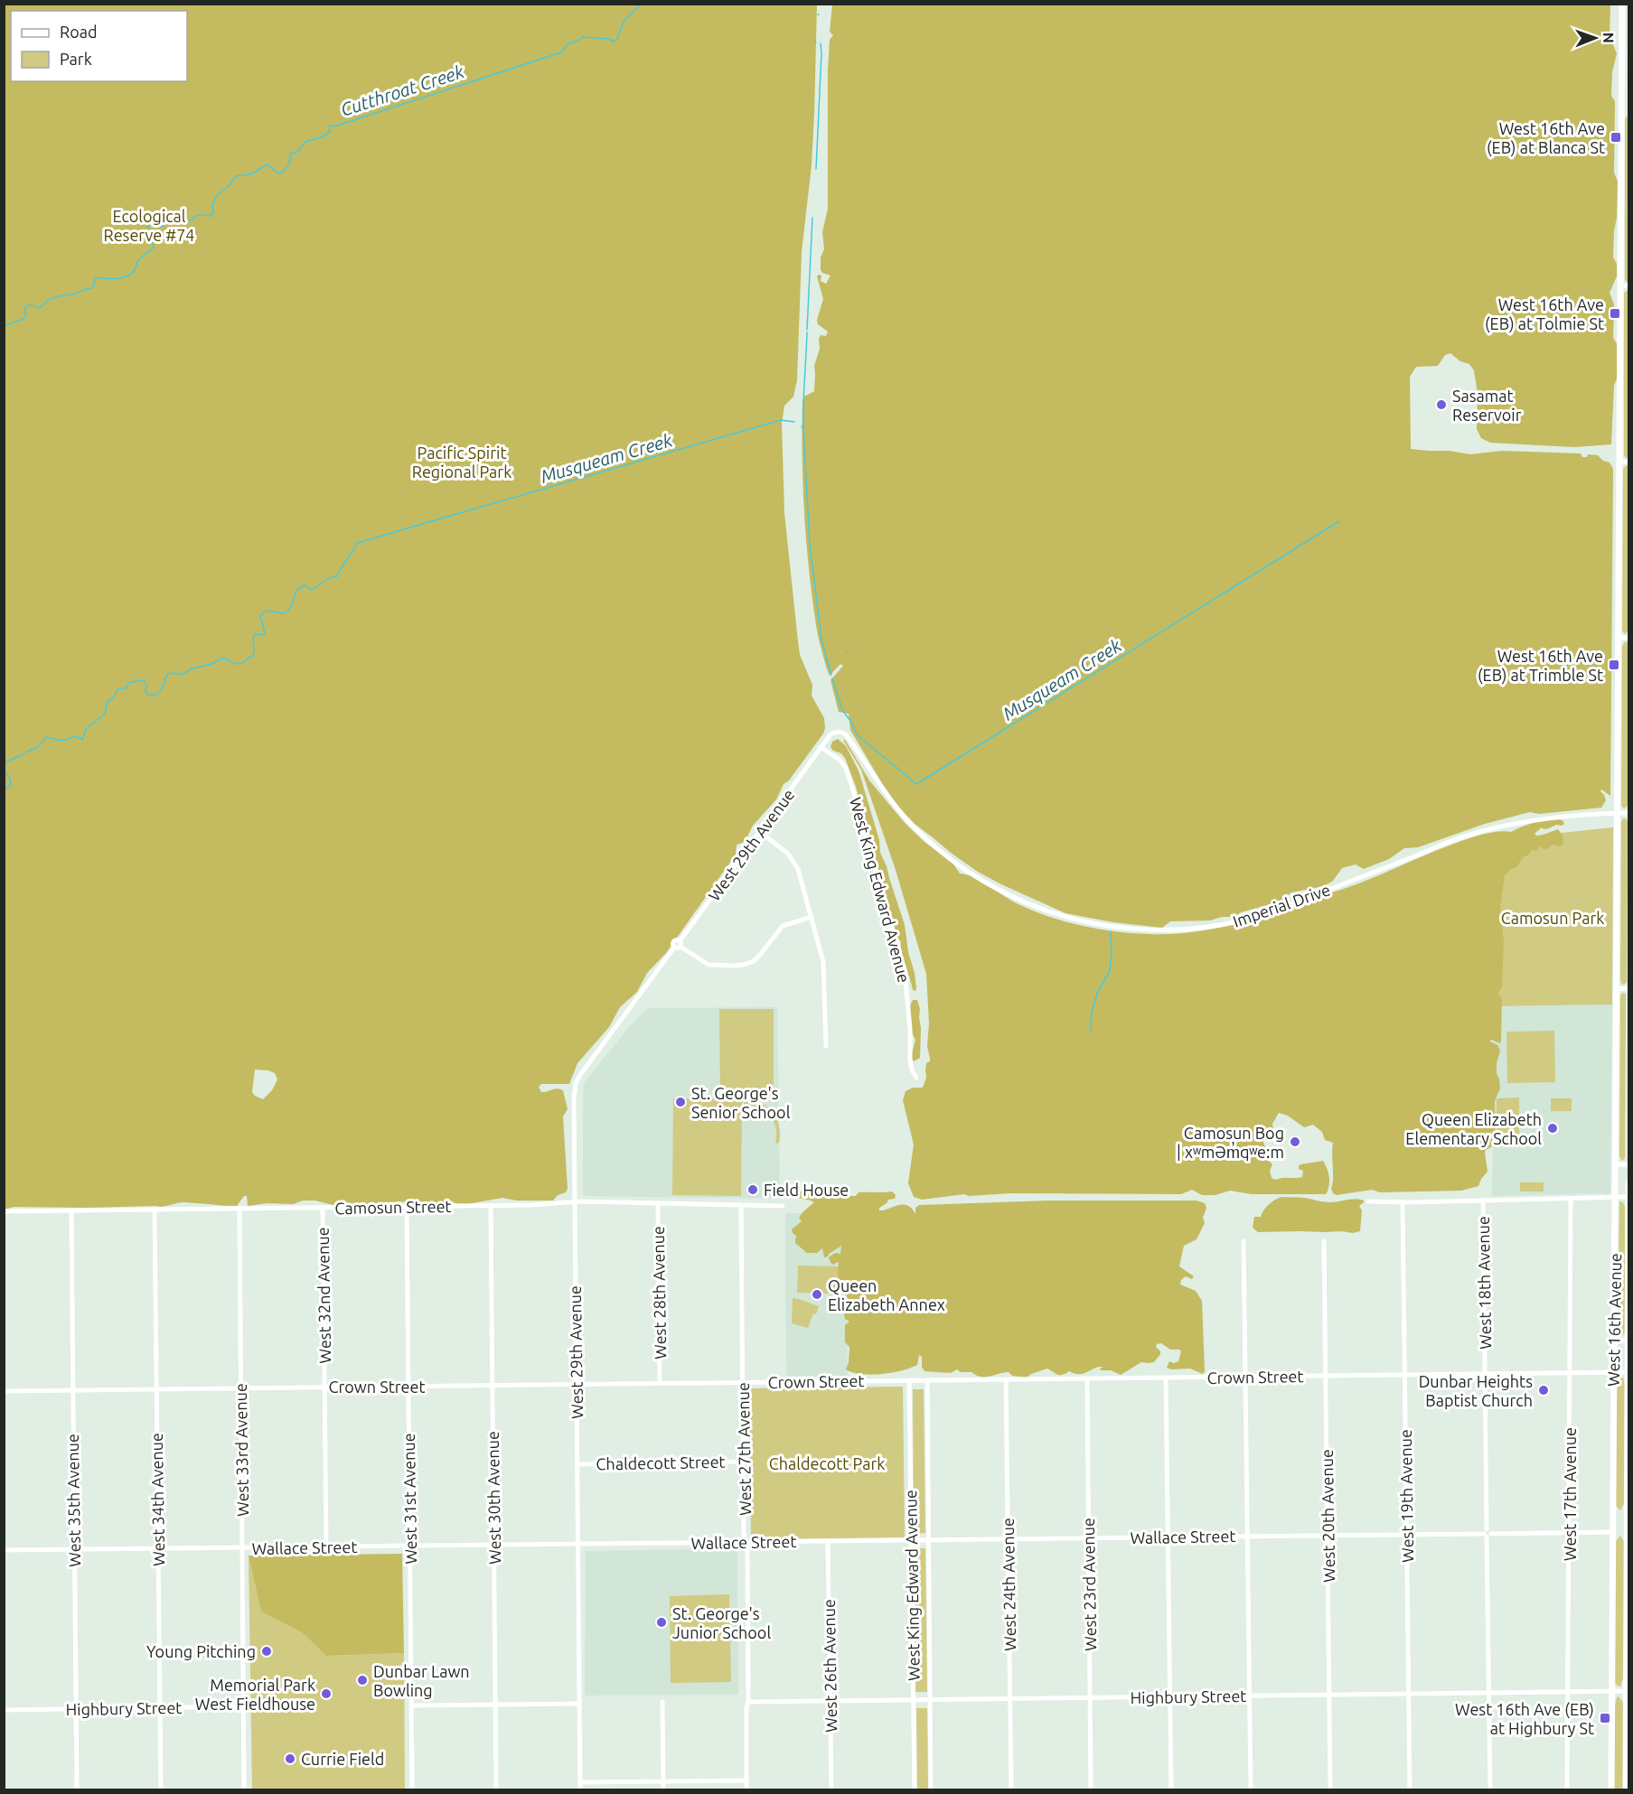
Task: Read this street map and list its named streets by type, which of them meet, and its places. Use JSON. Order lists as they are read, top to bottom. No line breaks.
{"streets":{"main road":["West 16th Avenue"],"street":["West 29th Avenue","West King Edward Avenue","Imperial Drive","Camosun Street","West 18th Avenue","West 28th Avenue","West 32nd Avenue","Crown Street","West 27th Avenue","West 33rd Avenue","Chaldecott Street","West 17th Avenue","West 19th Avenue","West 30th Avenue","West 31st Avenue","West 34th Avenue","West 35th Avenue","West 20th Avenue","Wallace Street","West 24th Avenue","West 23rd Avenue","West 26th Avenue","Highbury Street"]},"crossings":[["West 29th Avenue","West King Edward Avenue"],["West 29th Avenue","Imperial Drive"],["West 29th Avenue","Camosun Street"],["West 29th Avenue","Crown Street"],["West 29th Avenue","Chaldecott Street"],["West 29th Avenue","Wallace Street"],["West King Edward Avenue","Imperial Drive"],["West King Edward Avenue","Crown Street"],["West King Edward Avenue","Wallace Street"],["West King Edward Avenue","Highbury Street"],["Imperial Drive","West 16th Avenue"],["Camosun Street","West 28th Avenue"],["Camosun Street","West 32nd Avenue"],["Camosun Street","West 27th Avenue"],["Camosun Street","West 33rd Avenue"],["Camosun Street","West 30th Avenue"],["Camosun Street","West 31st Avenue"],["Camosun Street","West 34th Avenue"],["Camosun Street","West 35th Avenue"],["West 18th Avenue","Crown Street"],["West 18th Avenue","Wallace Street"],["West 18th Avenue","Highbury Street"],["West 28th Avenue","Crown Street"],["West 32nd Avenue","Crown Street"],["West 32nd Avenue","Wallace Street"],["West 16th Avenue","Crown Street"],["West 16th Avenue","Wallace Street"],["West 16th Avenue","Highbury Street"],["Crown Street","West 27th Avenue"],["Crown Street","West 33rd Avenue"],["Crown Street","West 17th Avenue"],["Crown Street","West 19th Avenue"],["Crown Street","West 30th Avenue"],["Crown Street","West 31st Avenue"],["Crown Street","West 34th Avenue"],["Crown Street","West 35th Avenue"],["Crown Street","West 20th Avenue"],["Crown Street","West 24th Avenue"],["Crown Street","West 23rd Avenue"],["West 27th Avenue","Chaldecott Street"],["West 27th Avenue","Wallace Street"],["West 27th Avenue","Highbury Street"],["West 33rd Avenue","Wallace Street"],["West 33rd Avenue","Highbury Street"],["West 17th Avenue","Wallace Street"],["West 17th Avenue","Highbury Street"],["West 19th Avenue","Wallace Street"],["West 19th Avenue","Highbury Street"],["West 30th Avenue","Wallace Street"],["West 31st Avenue","Wallace Street"],["West 34th Avenue","Wallace Street"],["West 34th Avenue","Highbury Street"],["West 35th Avenue","Wallace Street"],["West 35th Avenue","Highbury Street"],["West 20th Avenue","Wallace Street"],["West 20th Avenue","Highbury Street"],["Wallace Street","West 24th Avenue"],["Wallace Street","West 23rd Avenue"],["Wallace Street","West 26th Avenue"],["West 24th Avenue","Highbury Street"],["West 23rd Avenue","Highbury Street"],["West 26th Avenue","Highbury Street"]],"water":["Cutthroat Creek","Musqueam Creek"],"parks":["Ecological Reserve #74","Pacific Spirit Regional Park","Camosun Park","Chaldecott Park"],"places":{"transit":["West 16th Ave (EB) at Blanca St","West 16th Ave (EB) at Tolmie St","West 16th Ave (EB) at Trimble St","West 16th Ave (EB) at Highbury St"],"other":["Sasamat Reservoir","St. George's Senior School","Queen Elizabeth Elementary School","Camosun Bog | xʷməm̓qʷe:m","Field House","Queen Elizabeth Annex","Dunbar Heights Baptist Church","St. George's Junior School","Young Pitching","Dunbar Lawn Bowling","Memorial Park West Fieldhouse","Currie Field"]},"legend":["Road","Park"],"north":"right"}
